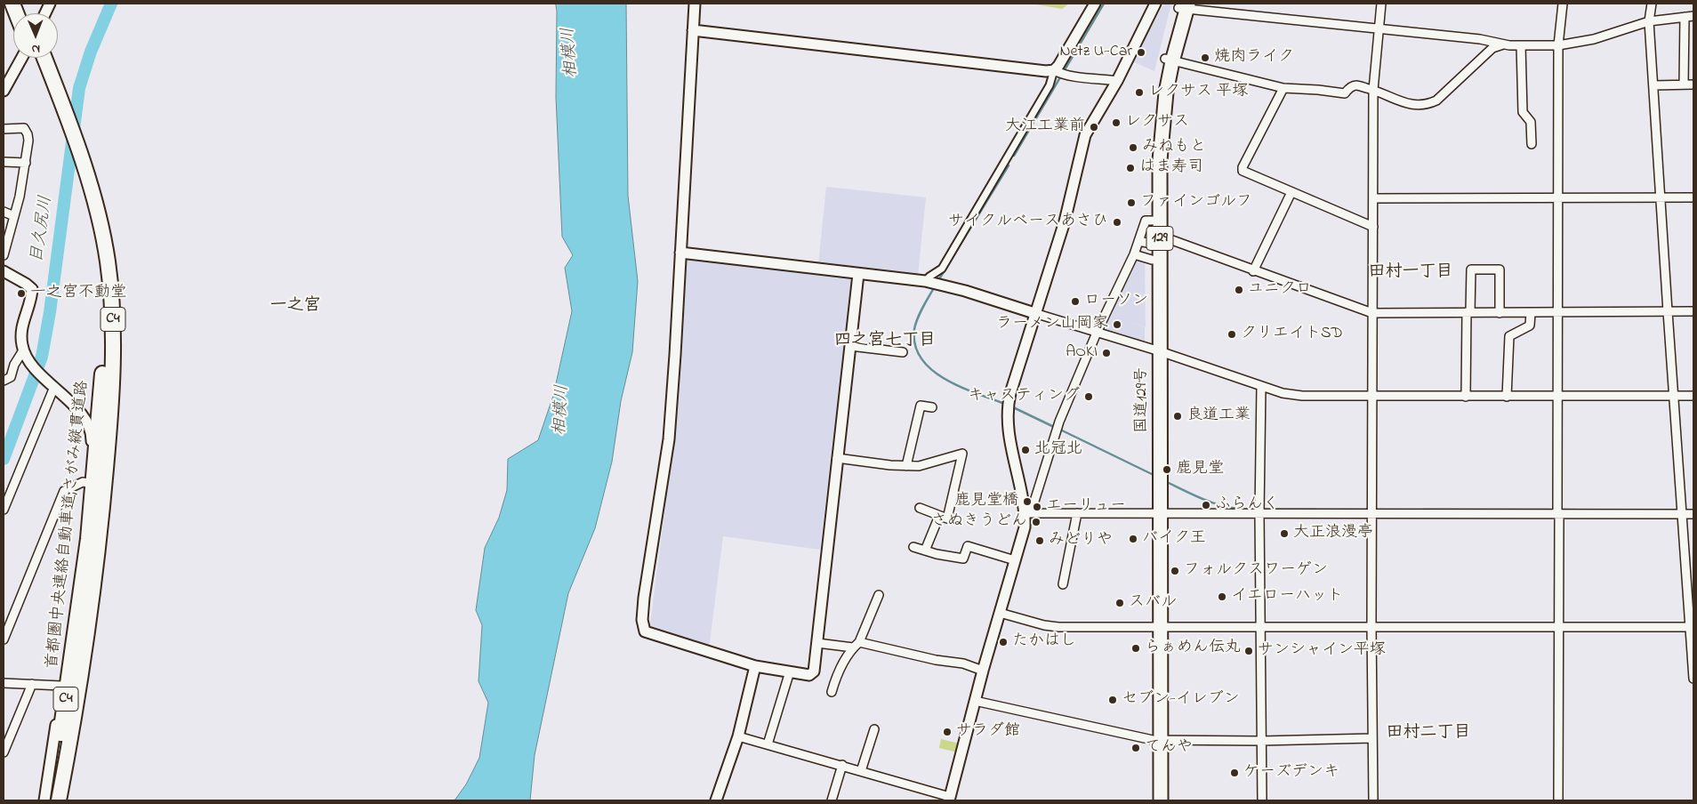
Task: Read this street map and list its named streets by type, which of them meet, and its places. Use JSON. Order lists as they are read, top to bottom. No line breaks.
{"streets":{"highway":["129","C4","国道129号","首都圏中央連絡自動車道;さがみ縦貫道路"]},"districts":["田村一丁目","一之宮","四之宮七丁目","田村二丁目"],"water":["相模川","目久尻川"],"places":["Netz U-Car","焼肉ライク","レクサス 平塚","レクサス","大江工業前","みねもと","はま寿司","ファインゴルフ","サイクルベースあさひ","ユニクロ","一之宮不動堂","ローソン","ラーメン山岡家","クリエイトSD","AOKI","キャスティング","良道工業","北冠北","鹿見堂","鹿見堂橋","ふらんく","エーリュー","さぬきうどん","大正浪漫亭","バイク王","みどりや","フォルクスワーゲン","イエローハット","スバル","たかはし","らぁめん伝丸","サンシャイン平塚","セブン-イレブン","サラダ館","てんや","ケーズデンキ"],"north":"bottom"}
